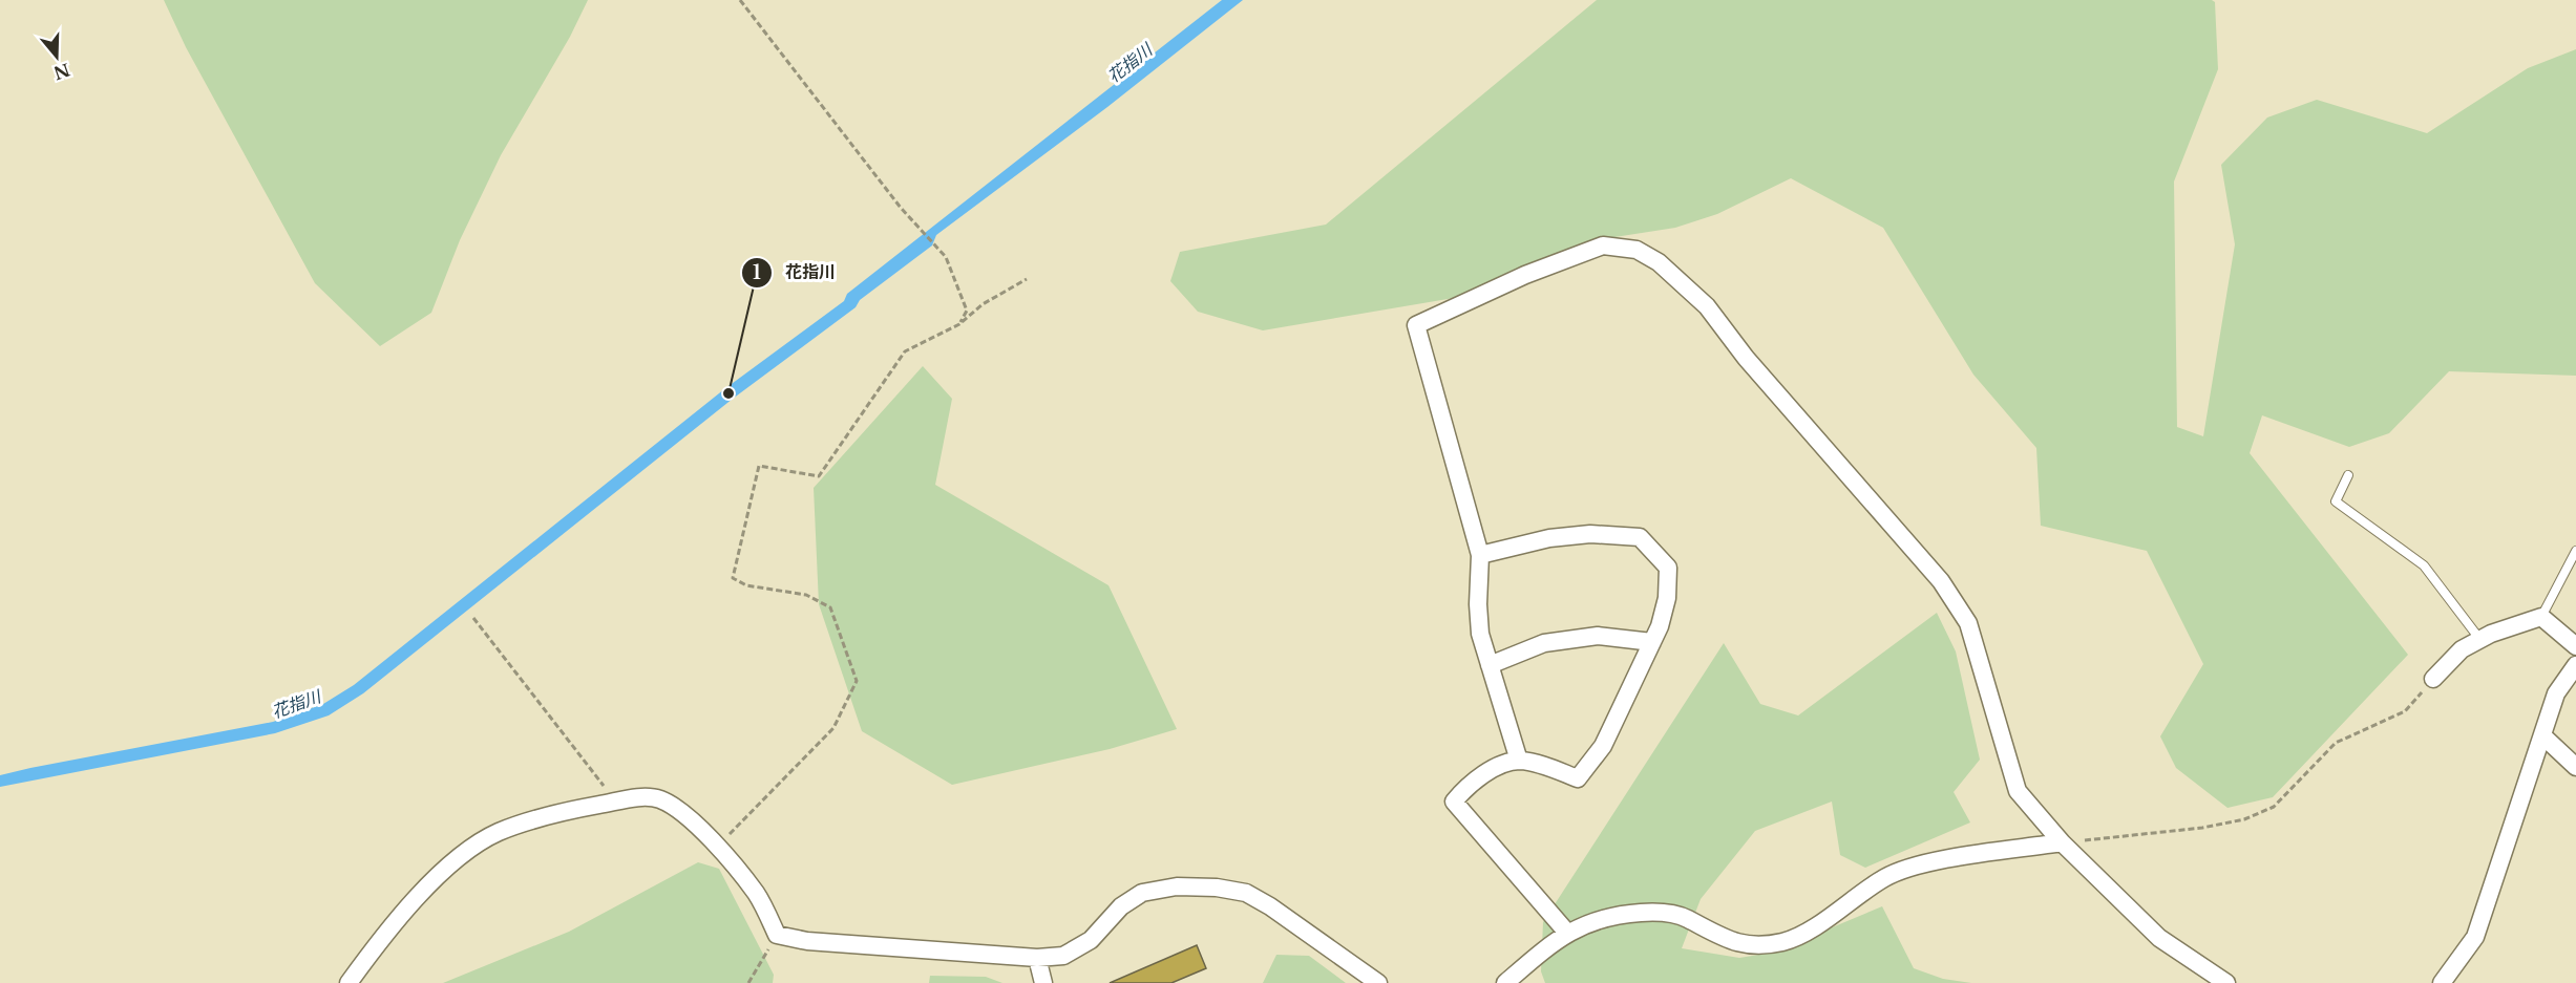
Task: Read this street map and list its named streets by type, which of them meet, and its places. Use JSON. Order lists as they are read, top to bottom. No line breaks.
{"water":["花指川"],"places":["花指川"],"north":"bottom"}
